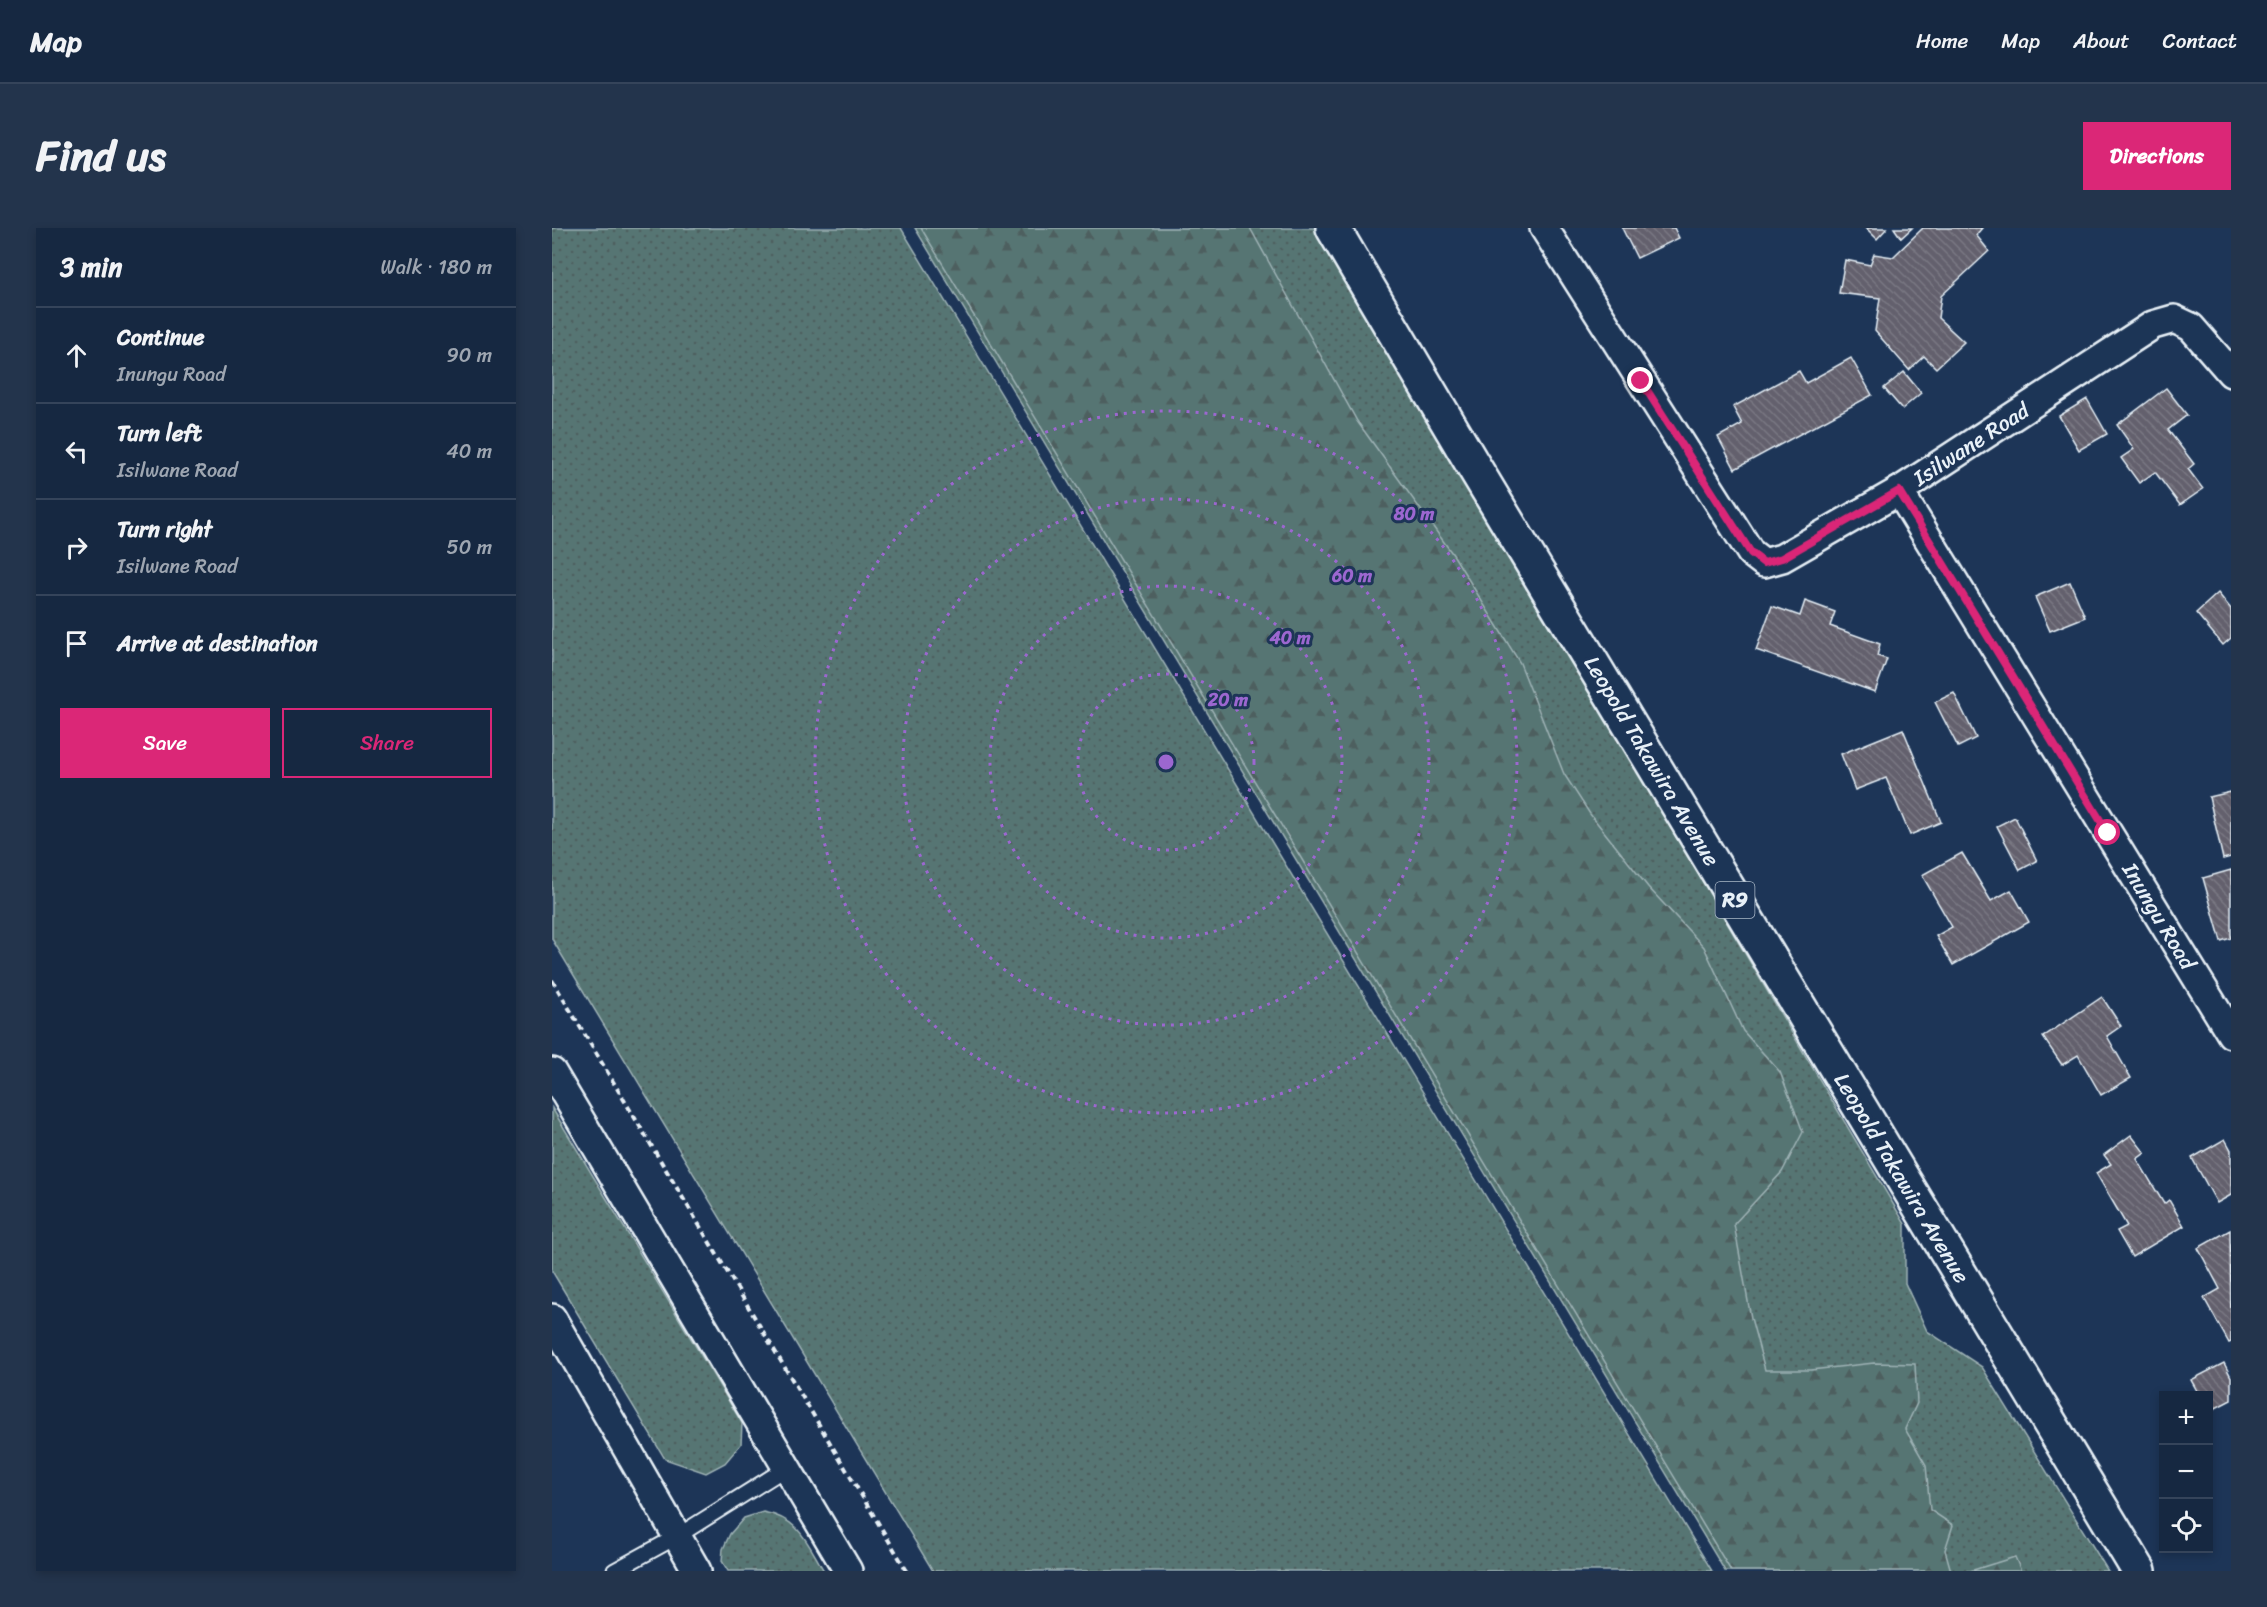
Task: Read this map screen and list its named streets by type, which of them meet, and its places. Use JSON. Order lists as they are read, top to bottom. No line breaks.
{"streets":{"highway":["Leopold Takawira Avenue","R9"],"street":["Isilwane Road","Inungu Road"]},"crossings":[["Isilwane Road","Inungu Road"]],"page":{"header":"Map","nav":["Home","Map","About","Contact"],"title":"Find us","buttons":["Directions",["Save","Share"]],"heading":["3 min","Walk · 180 m"],"list":[["Continue","Inungu Road","90 m"],["Turn left","Isilwane Road","40 m"],["Turn right","Isilwane Road","50 m"],"Arrive at destination"],"map_buttons":["+","−"]},"rings":["80 m","60 m","40 m","20 m"]}
